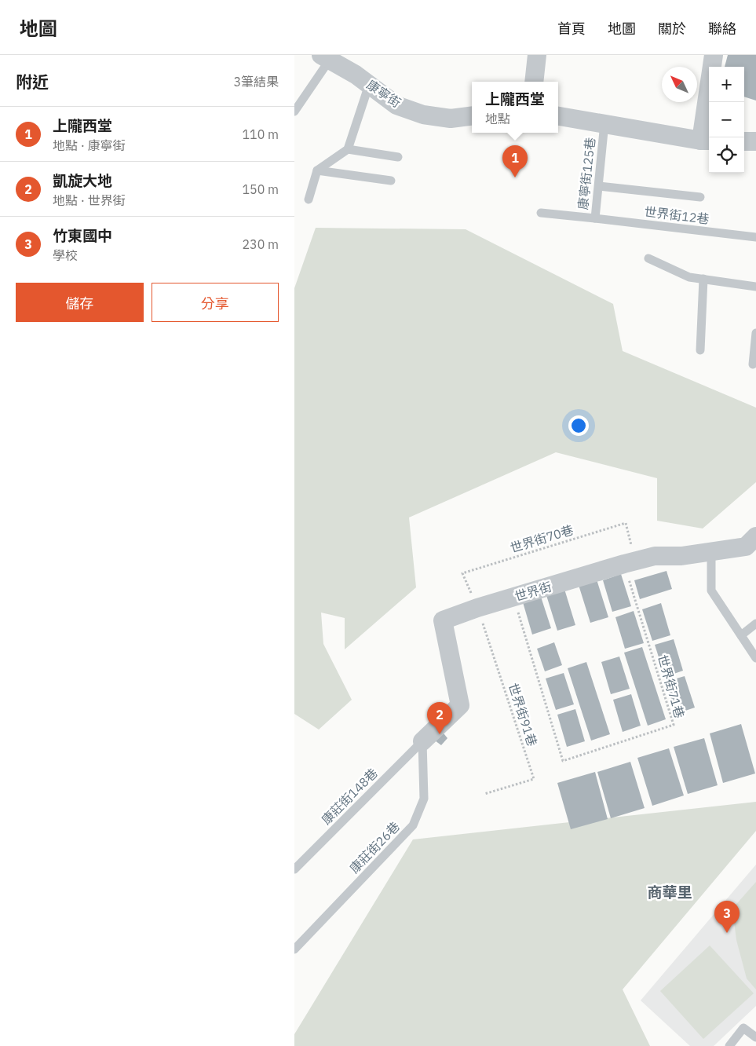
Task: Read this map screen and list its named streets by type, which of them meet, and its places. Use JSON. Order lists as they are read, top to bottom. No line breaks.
{"streets":{"street":["康寧街","世界街"],"lane":["康寧街125巷","世界街12巷","康莊街148巷","康莊街26巷"],"path":["世界街70巷","世界街71巷","世界街91巷"]},"crossings":[["康寧街125巷","世界街12巷"],["世界街70巷","世界街"],["世界街70巷","世界街71巷"],["世界街70巷","世界街91巷"],["世界街","世界街71巷"],["世界街","世界街91巷"],["世界街","康莊街148巷"],["世界街","康莊街26巷"],["康莊街148巷","康莊街26巷"]],"districts":["商華里"],"north":"top left","page":{"header":"地圖","nav":["首頁","地圖","關於","聯絡"],"heading":["附近","3筆結果"],"map_buttons":["+","−"],"popup":["上隴西堂","地點"],"list":[{"mark":"1","name":"上隴西堂","note":"地點 · 康寧街","value":"110 m"},{"mark":"2","name":"凱旋大地","note":"地點 · 世界街","value":"150 m"},{"mark":"3","name":"竹東國中","note":"學校","value":"230 m"}],"pins":["1","2","3"],"buttons":["儲存","分享"]}}
